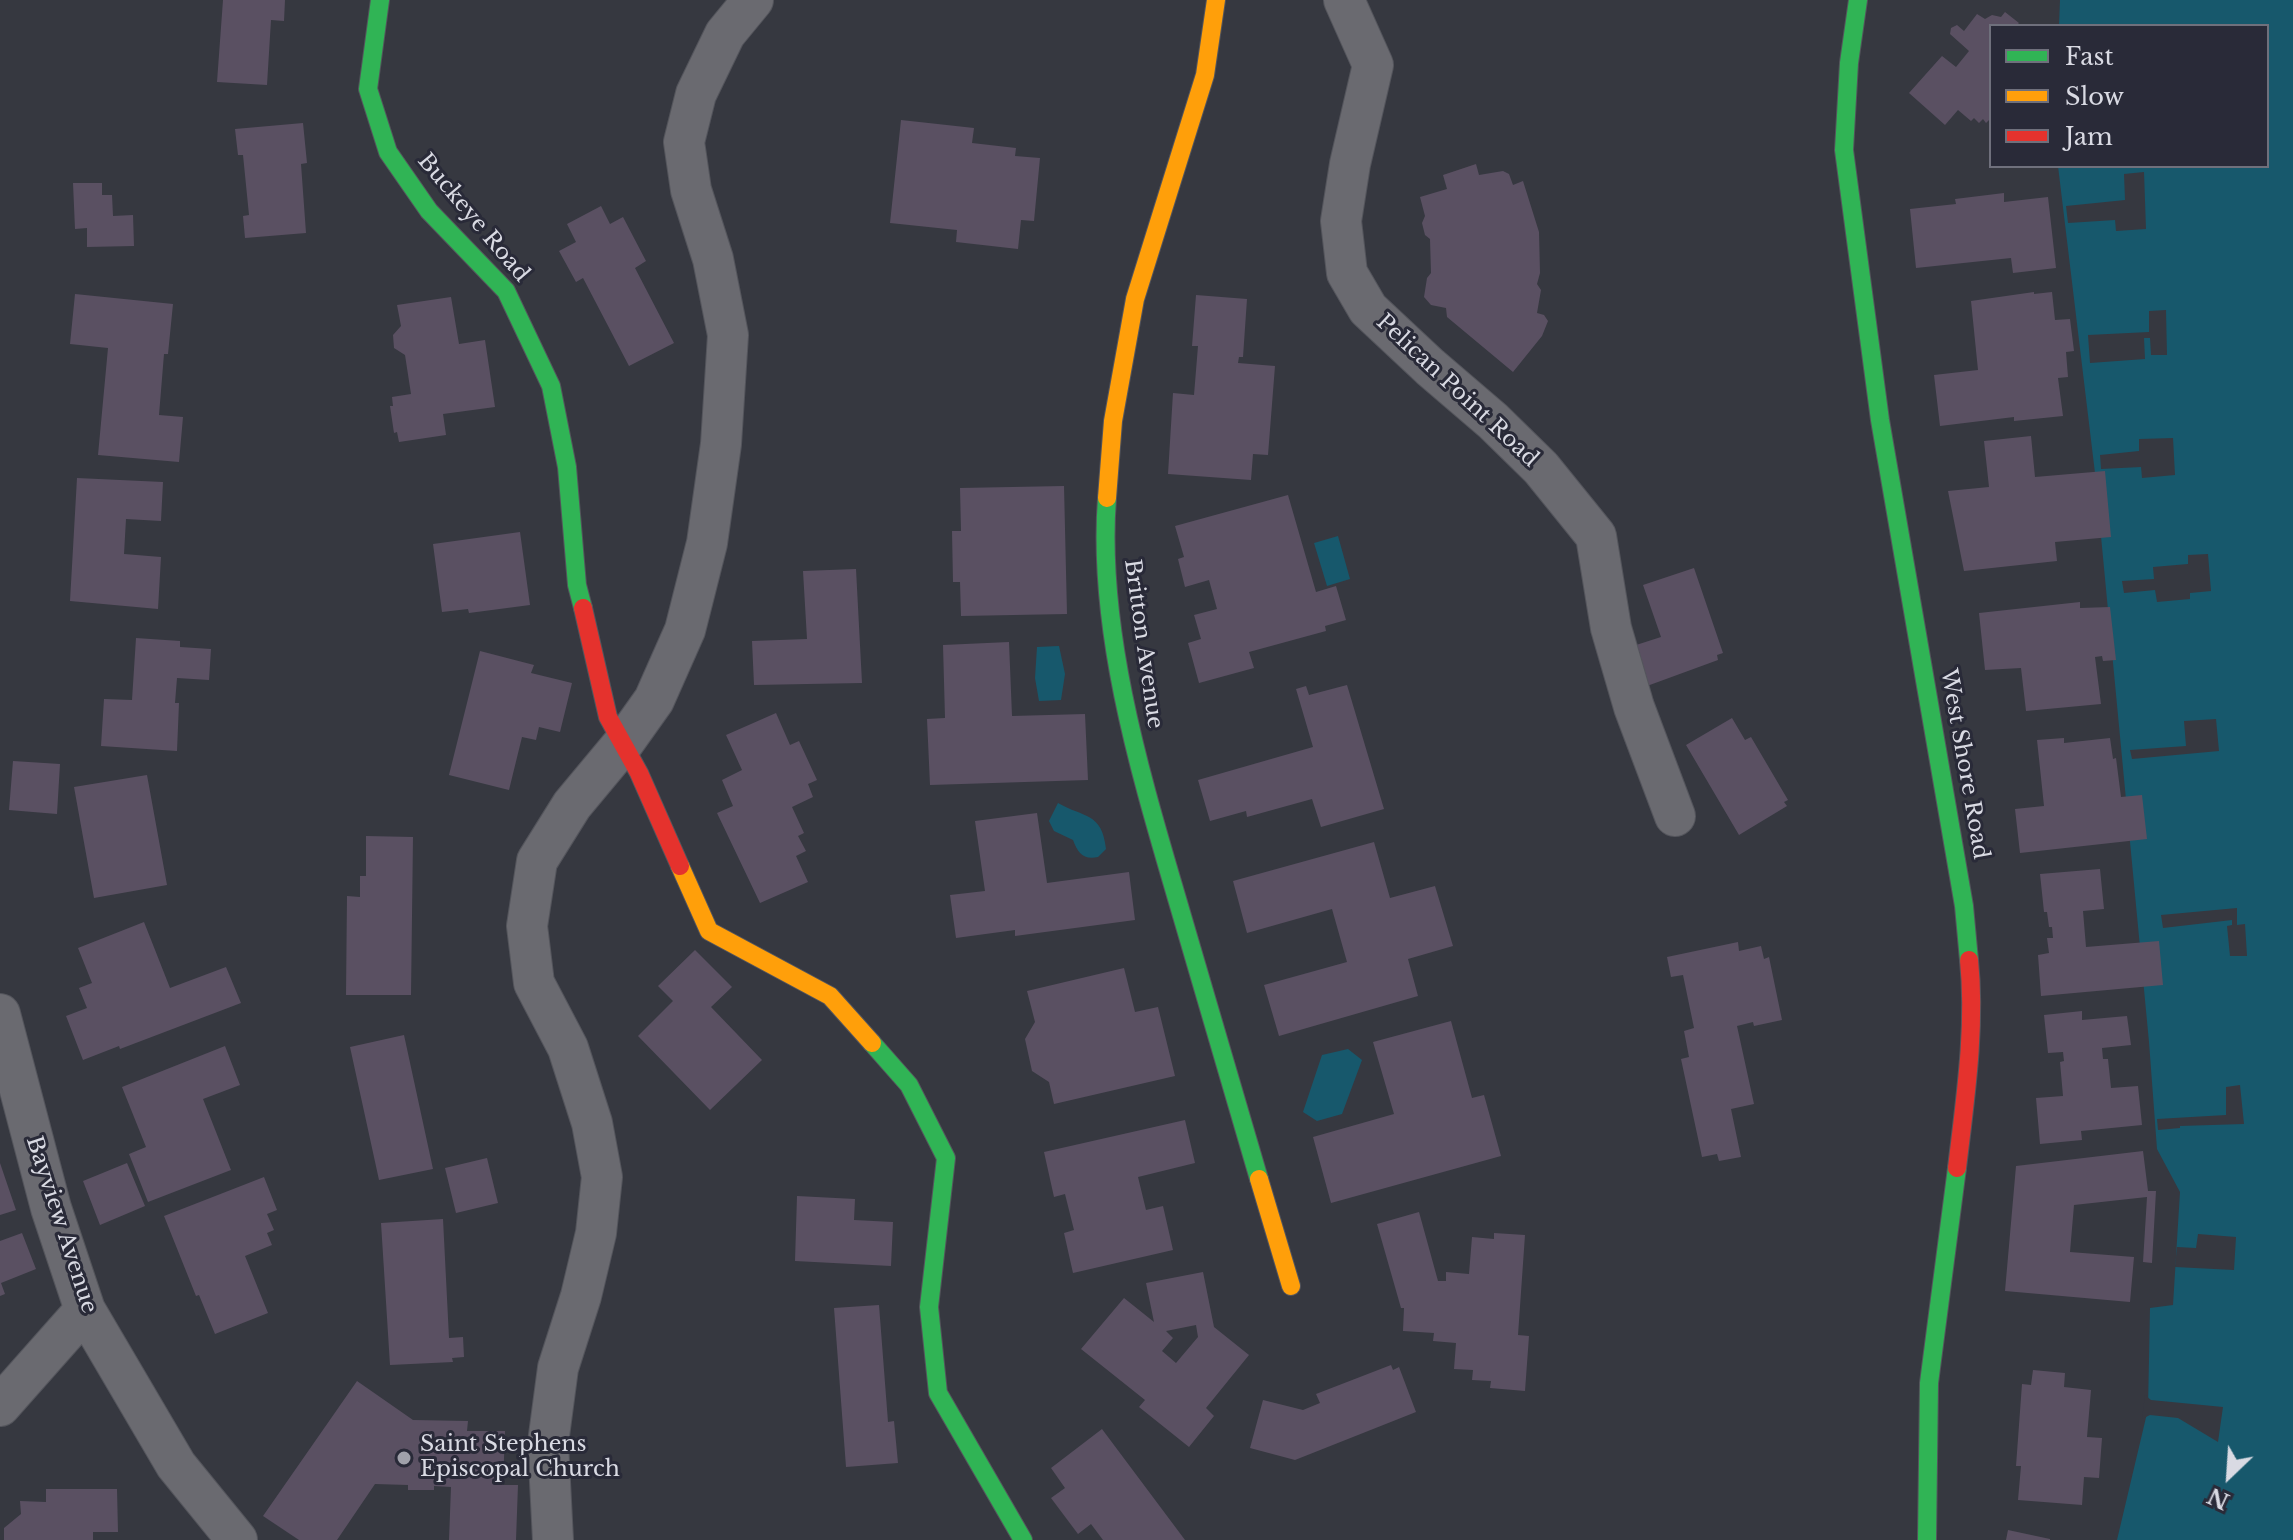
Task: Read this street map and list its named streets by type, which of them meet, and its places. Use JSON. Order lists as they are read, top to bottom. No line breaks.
{"streets":{"street":["Buckeye Road","Pelican Point Road","Britton Avenue","West Shore Road","Bayview Avenue"]},"places":["Saint Stephens Episcopal Church"],"legend":["Fast","Slow","Jam"],"north":"bottom left"}
